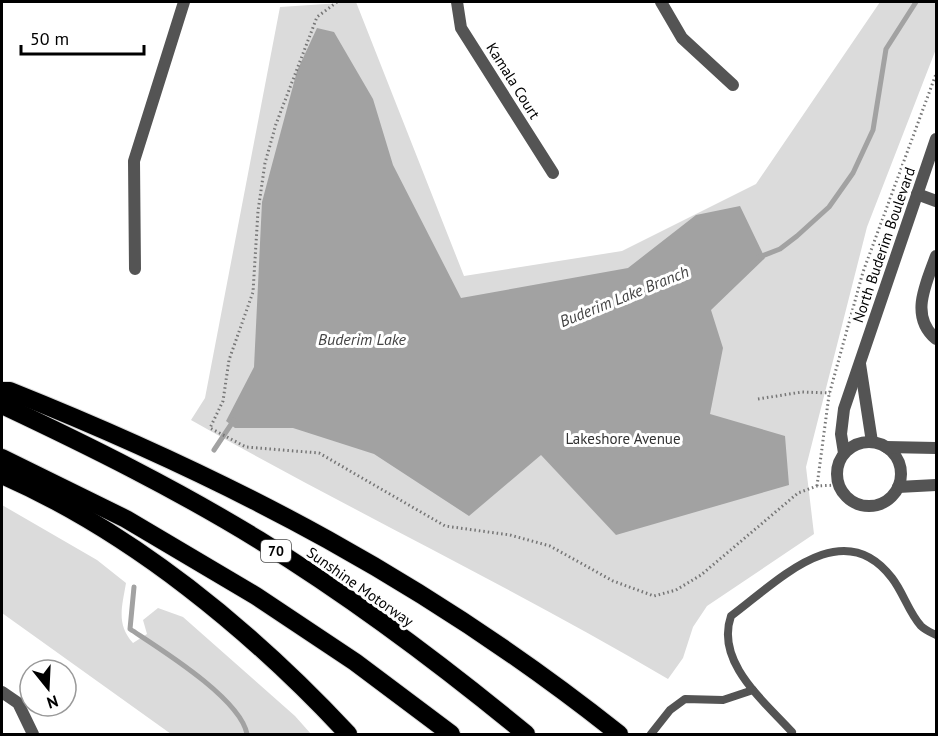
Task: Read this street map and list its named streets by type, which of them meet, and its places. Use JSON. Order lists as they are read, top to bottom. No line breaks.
{"streets":{"highway":["70","Sunshine Motorway"],"street":["Kamala Court","North Buderim Boulevard"]},"water":["Buderim Lake Branch","Buderim Lake"],"parks":["Lakeshore Avenue"],"scale_bar":"50 m","north":"bottom"}
